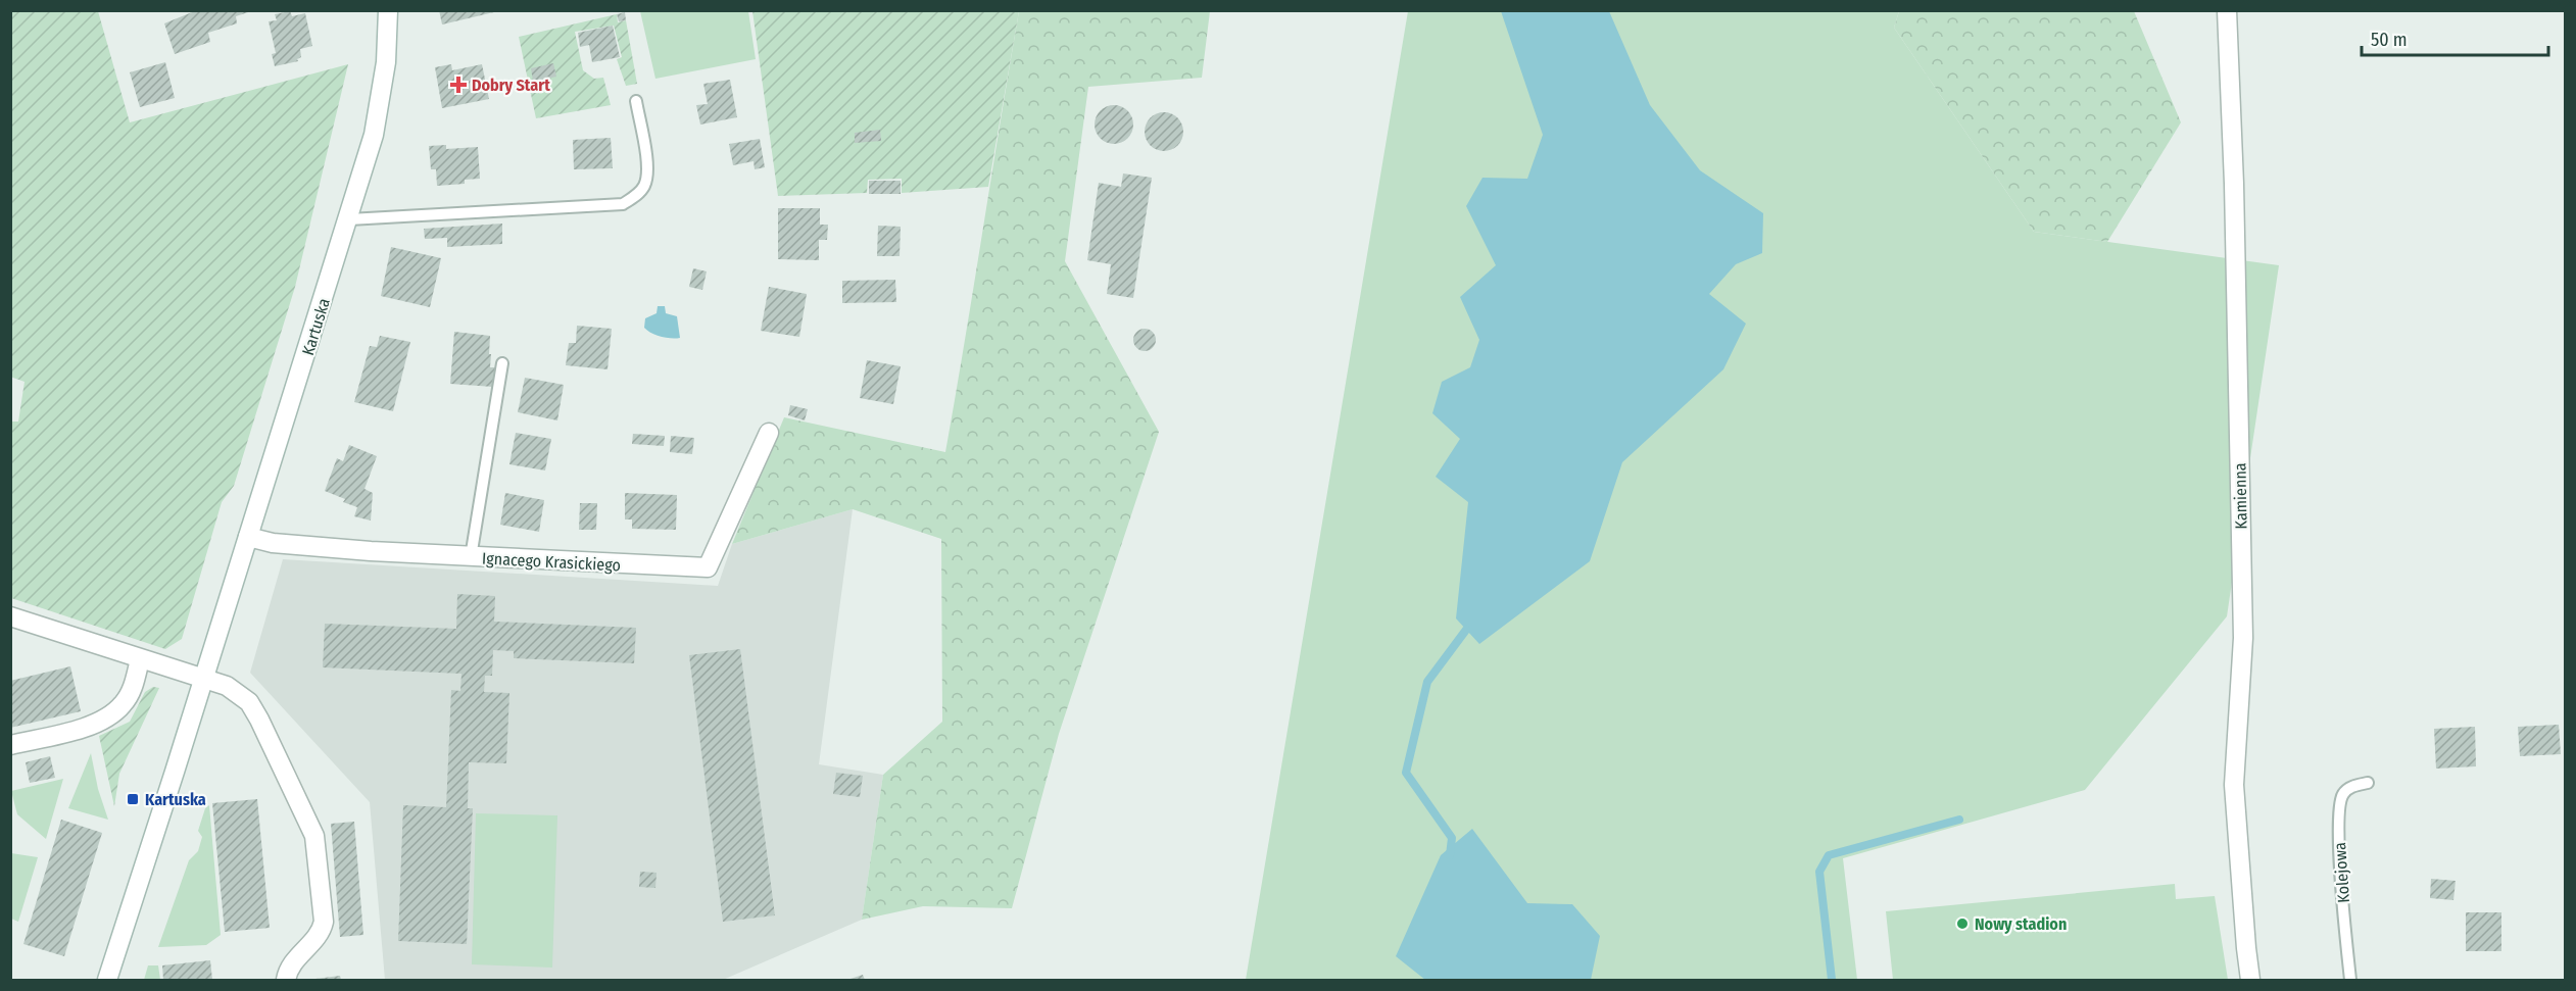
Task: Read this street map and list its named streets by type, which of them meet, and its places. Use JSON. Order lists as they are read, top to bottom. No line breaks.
{"streets":{"street":["Kartuska","Kamienna","Ignacego Krasickiego"],"lane":["Kolejowa"]},"crossings":[["Kartuska","Ignacego Krasickiego"]],"places":{"health":["Dobry Start"],"transit":["Kartuska"],"other":["Nowy stadion"]},"scale_bar":"50 m"}
